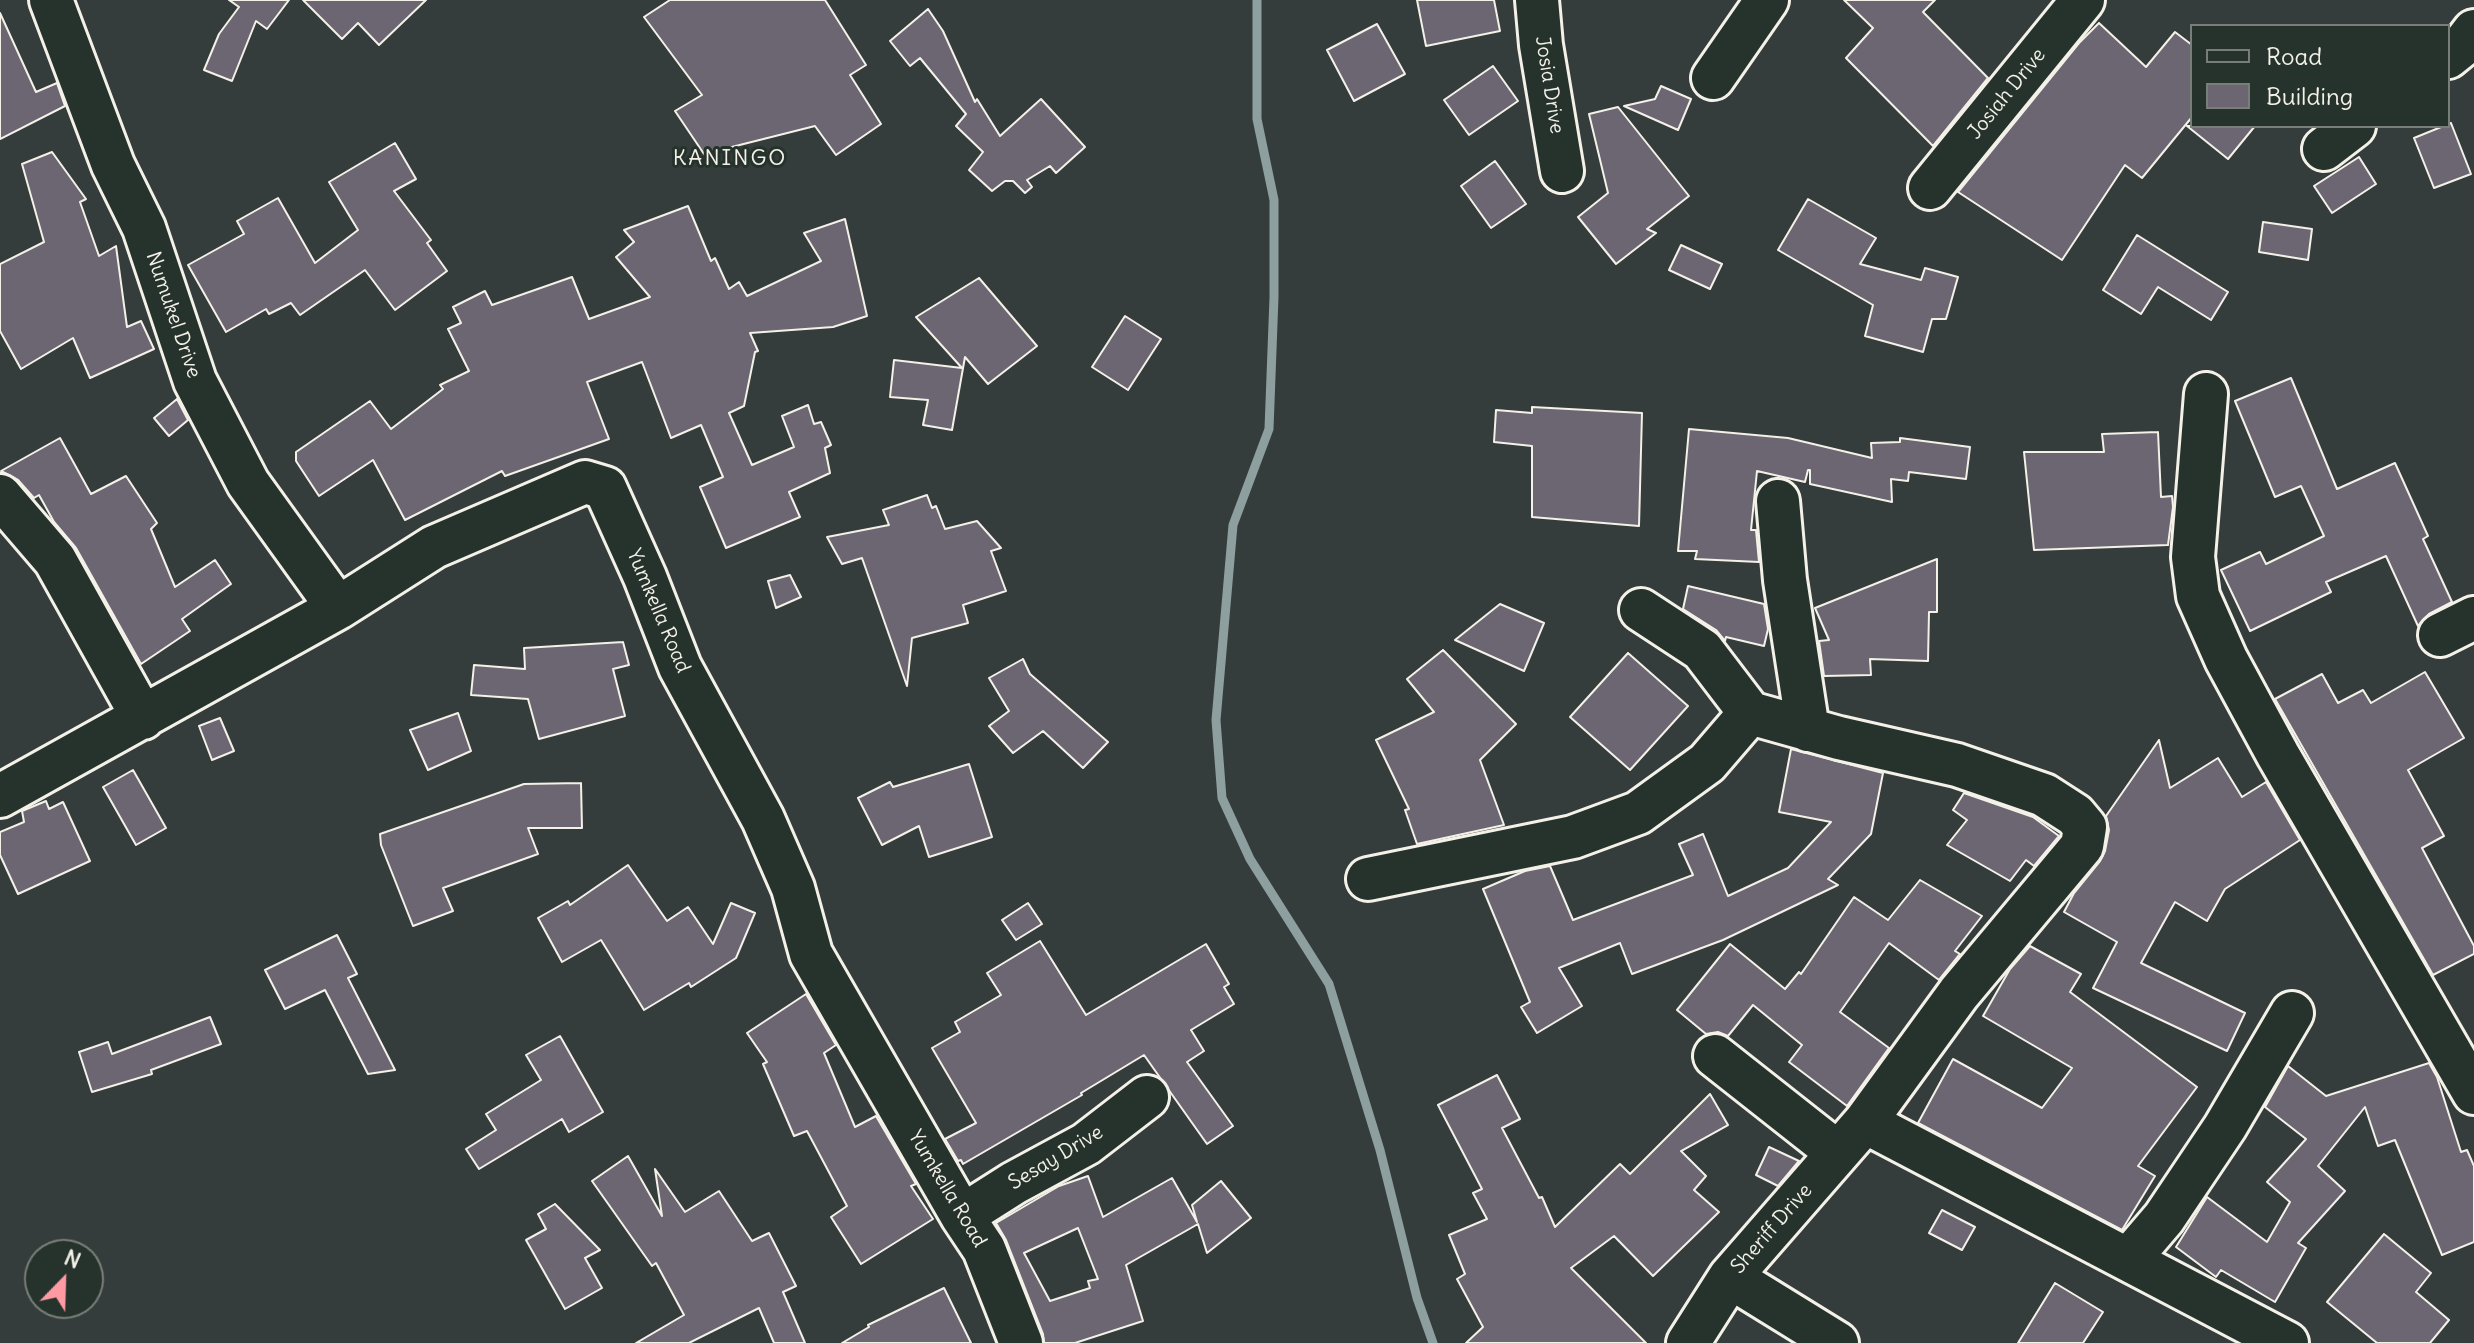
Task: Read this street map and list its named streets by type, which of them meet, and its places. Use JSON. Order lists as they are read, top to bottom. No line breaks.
{"streets":{"street":["Josia Drive","Josiah Drive","Numukel Drive","Yumkella Road","Sesay Drive","Sheriff Drive"]},"crossings":[["Numukel Drive","Yumkella Road"],["Yumkella Road","Sesay Drive"]],"districts":["KANINGO"],"legend":["Road","Building"],"north":"top right"}
